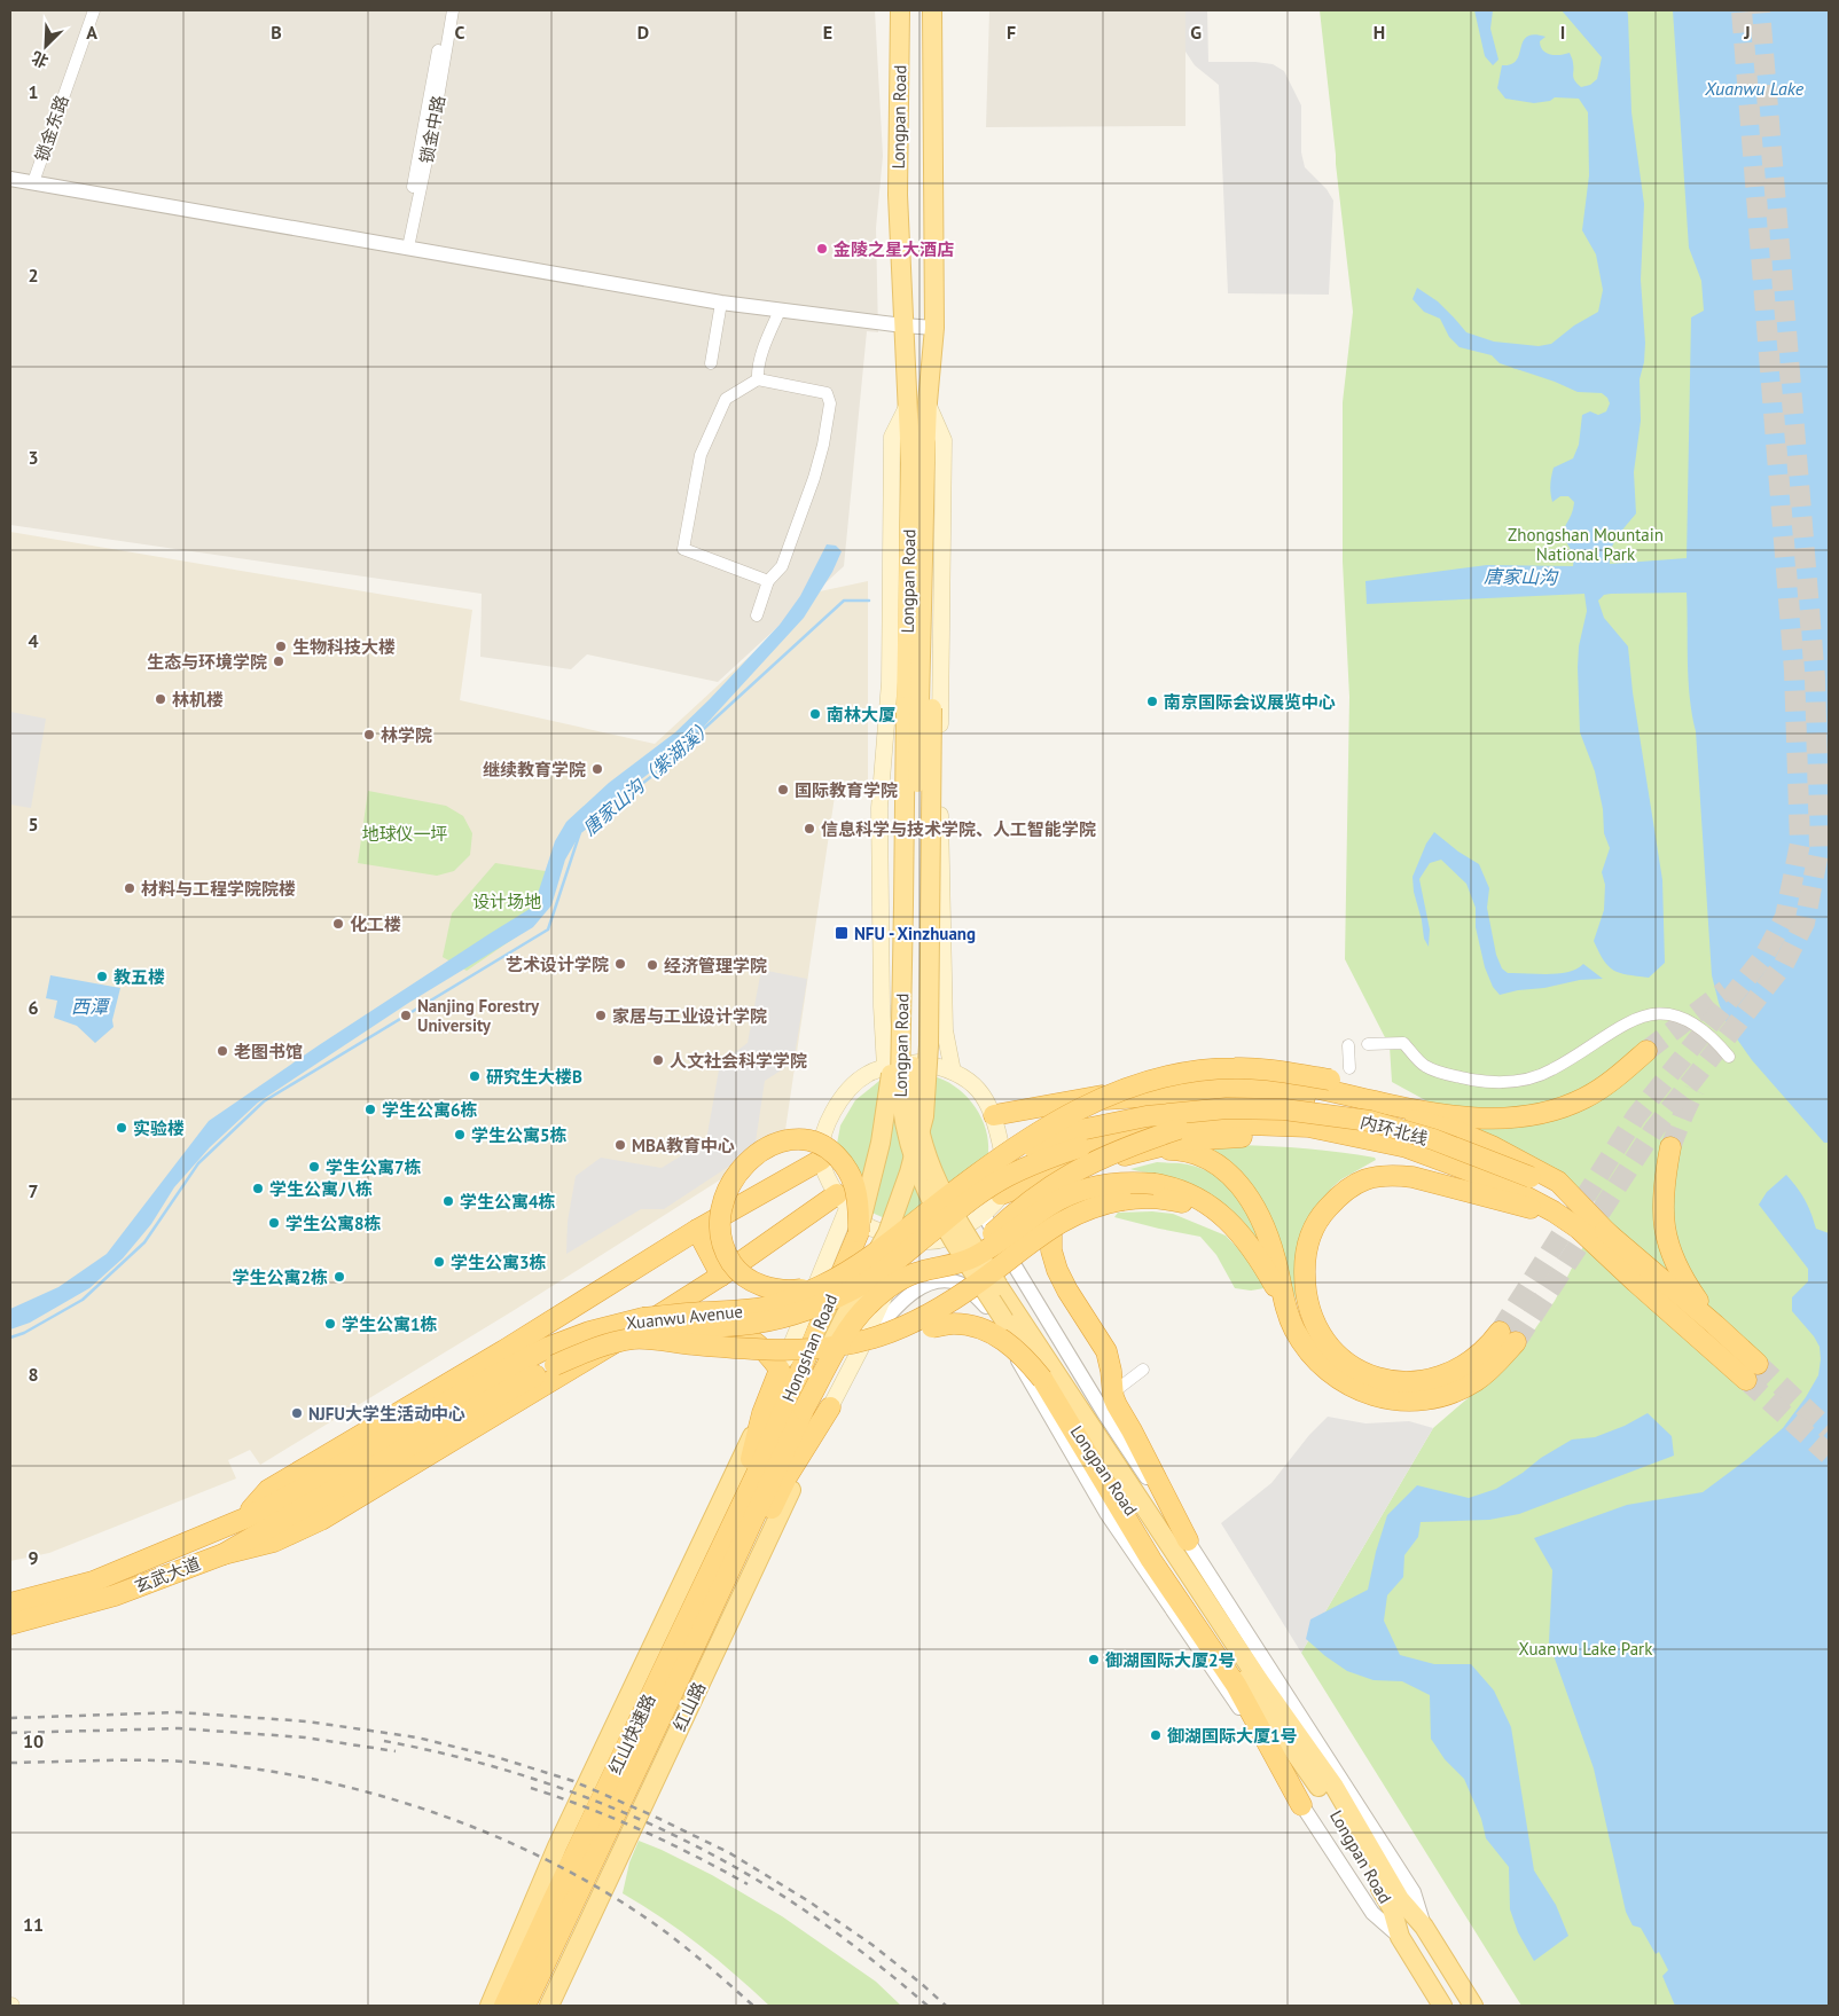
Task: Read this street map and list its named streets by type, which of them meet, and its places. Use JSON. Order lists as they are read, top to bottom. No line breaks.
{"streets":{"highway":["内环北线","Xuanwu Avenue","Hongshan Road","玄武大道","红山快速路"],"main road":["Longpan Road","红山路"],"street":["锁金东路","锁金中路"]},"crossings":[["内环北线","Xuanwu Avenue"],["Xuanwu Avenue","玄武大道"],["Hongshan Road","红山快速路"]],"water":["Xuanwu Lake","唐家山沟","唐家山沟（紫湖溪）","西潭"],"parks":["Zhongshan Mountain National Park","地球仪一坪","设计场地","Xuanwu Lake Park"],"places":{"other":["金陵之星大酒店","生物科技大楼","生态与环境学院","林机楼","南京国际会议展览中心","南林大厦","林学院","继续教育学院","国际教育学院","信息科学与技术学院、人工智能学院","材料与工程学院院楼","化工楼","艺术设计学院","经济管理学院","教五楼","Nanjing Forestry University","家居与工业设计学院","老图书馆","人文社会科学学院","研究生大楼B","学生公寓6栋","实验楼","学生公寓5栋","MBA教育中心","学生公寓7栋","学生公寓八栋","学生公寓4栋","学生公寓8栋","学生公寓3栋","学生公寓2栋","学生公寓1栋","NJFU大学生活动中心","御湖国际大厦2号","御湖国际大厦1号"],"transit":["NFU - Xinzhuang"]},"north":"bottom left","grid":{"columns":["A","B","C","D","E","F","G","H","I","J"],"rows":["1","2","3","4","5","6","7","8","9","10","11"]}}
